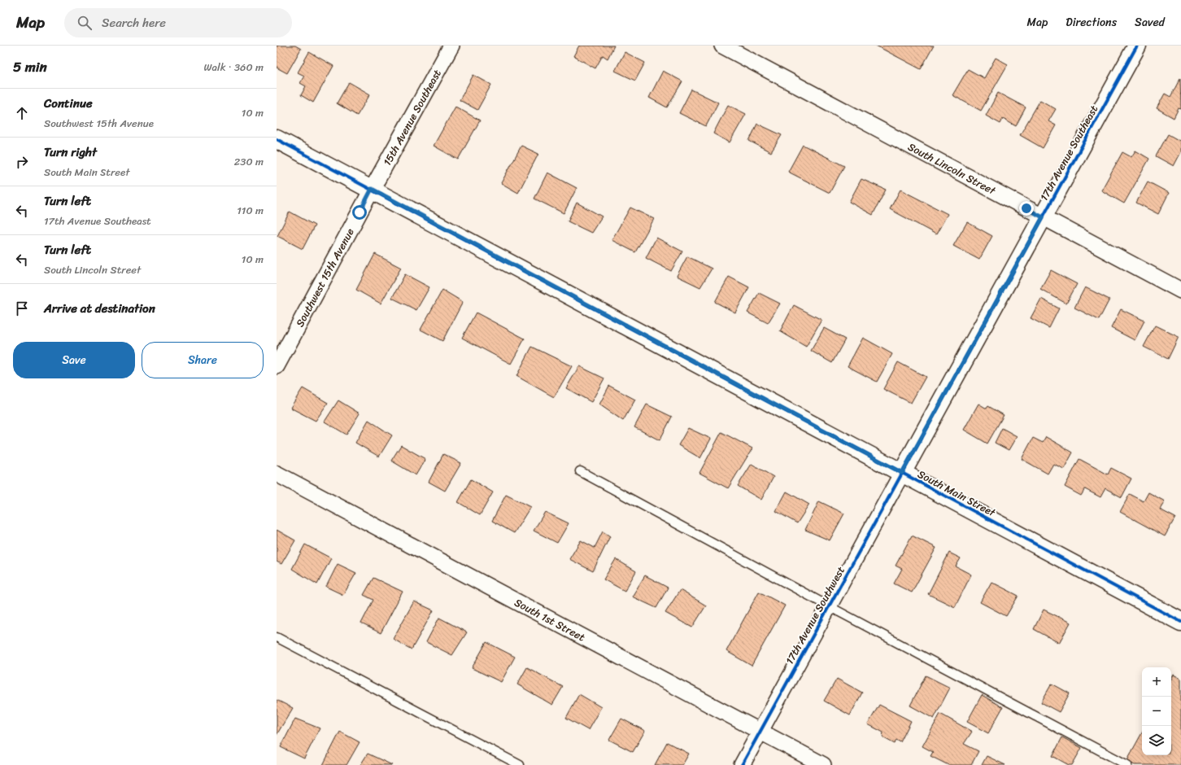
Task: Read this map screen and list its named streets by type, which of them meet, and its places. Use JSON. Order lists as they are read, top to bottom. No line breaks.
{"streets":{"street":["15th Avenue Southeast","17th Avenue Southeast","South Lincoln Street","Southwest 15th Avenue","South Main Street","17th Avenue Southwest","South 1st Street"]},"crossings":[["15th Avenue Southeast","Southwest 15th Avenue"],["15th Avenue Southeast","South Main Street"],["17th Avenue Southeast","South Lincoln Street"],["17th Avenue Southeast","South Main Street"],["17th Avenue Southeast","17th Avenue Southwest"],["Southwest 15th Avenue","South Main Street"],["South Main Street","17th Avenue Southwest"],["17th Avenue Southwest","South 1st Street"]],"page":{"header":"Map","search":"Search here","nav":["Map","Directions","Saved"],"heading":["5 min","Walk · 360 m"],"list":[["Continue","Southwest 15th Avenue","10 m"],["Turn right","South Main Street","230 m"],["Turn left","17th Avenue Southeast","110 m"],["Turn left","South Lincoln Street","10 m"],"Arrive at destination"],"buttons":["Save","Share"],"map_buttons":["+","−"]}}
